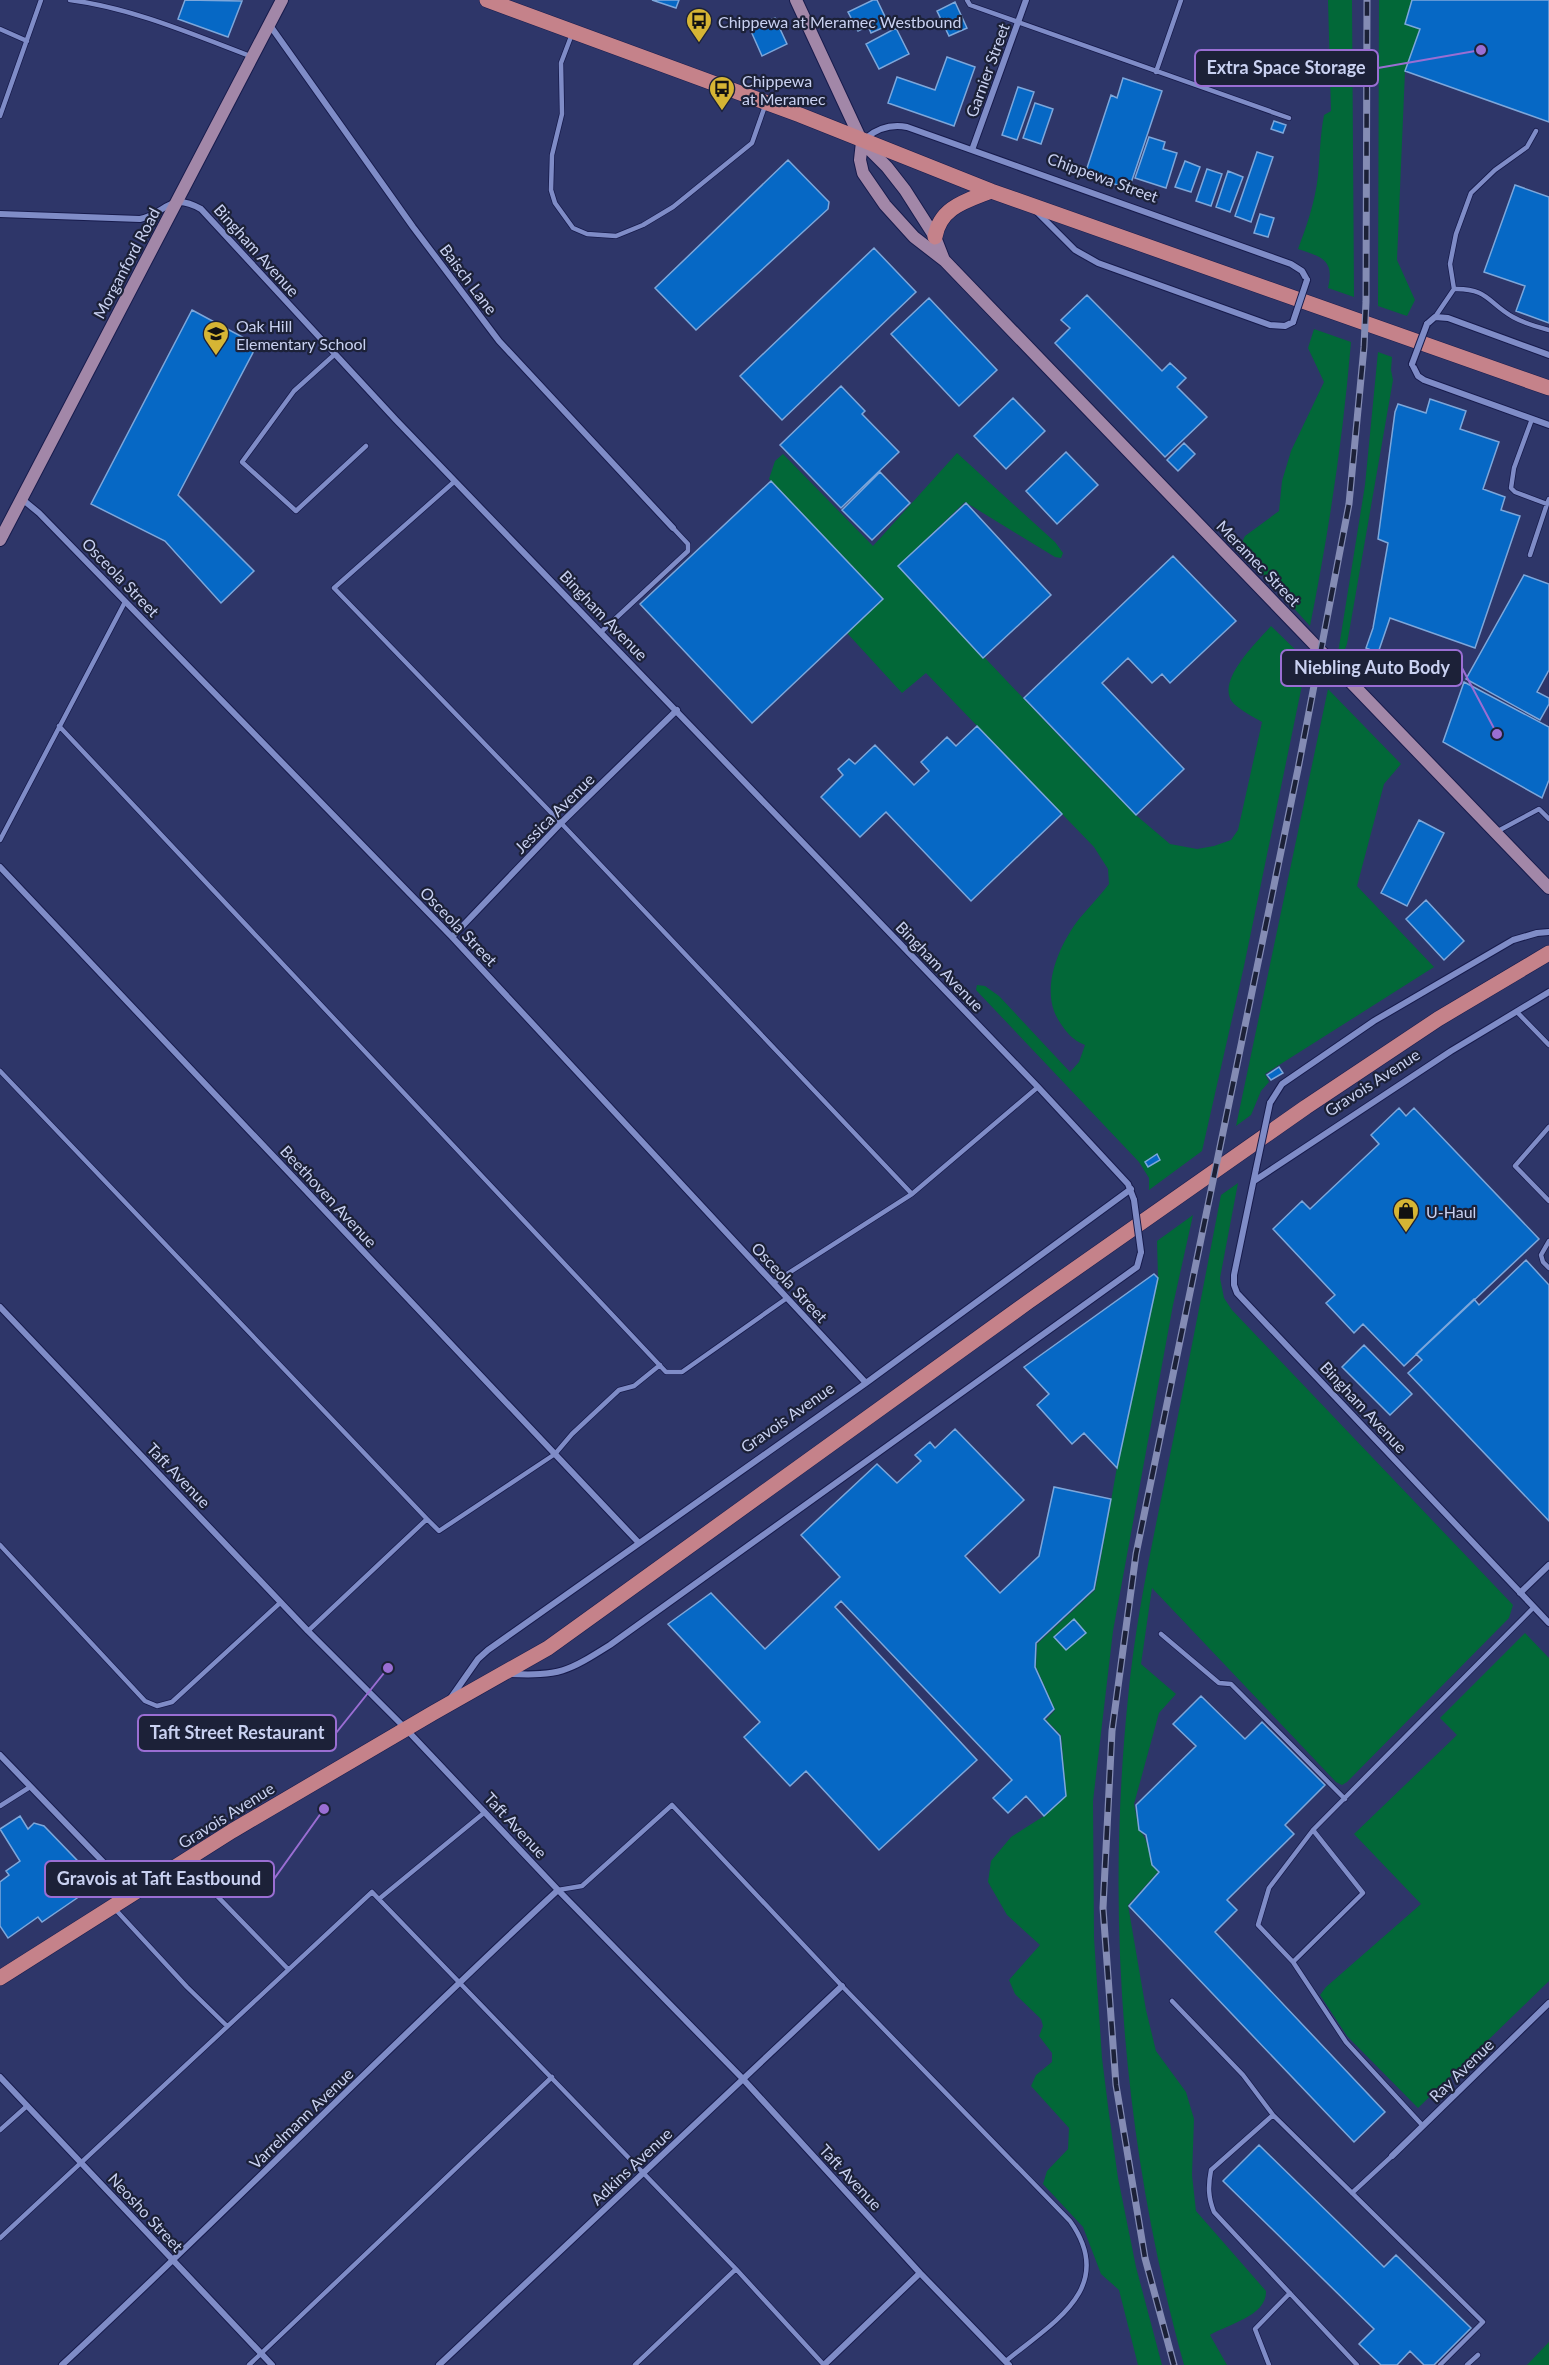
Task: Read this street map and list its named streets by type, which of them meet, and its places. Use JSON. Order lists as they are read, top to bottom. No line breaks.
{"streets":{"main road":["Chippewa Street","Gravois Avenue"],"street":["Garnier Street","Bingham Avenue","Morganford Road","Baisch Lane","Meramec Street","Osceola Street","Jessica Avenue","Beethoven Avenue","Taft Avenue","Ray Avenue","Varrelmann Avenue","Adkins Avenue","Neosho Street"]},"crossings":[["Garnier Street","Chippewa Street"],["Chippewa Street","Meramec Street"],["Bingham Avenue","Morganford Road"],["Bingham Avenue","Jessica Avenue"],["Bingham Avenue","Gravois Avenue"],["Morganford Road","Baisch Lane"],["Morganford Road","Osceola Street"],["Osceola Street","Jessica Avenue"],["Osceola Street","Gravois Avenue"],["Gravois Avenue","Beethoven Avenue"],["Gravois Avenue","Taft Avenue"],["Taft Avenue","Varrelmann Avenue"],["Taft Avenue","Adkins Avenue"],["Varrelmann Avenue","Neosho Street"]],"places":{"bus stop":["Chippewa at Meramec Westbound","Chippewa at Meramec"],"other":["Extra Space Storage","Niebling Auto Body","Taft Street Restaurant","Gravois at Taft Eastbound"],"school or university":["Oak Hill Elementary School"],"shop":["U-Haul"]}}
